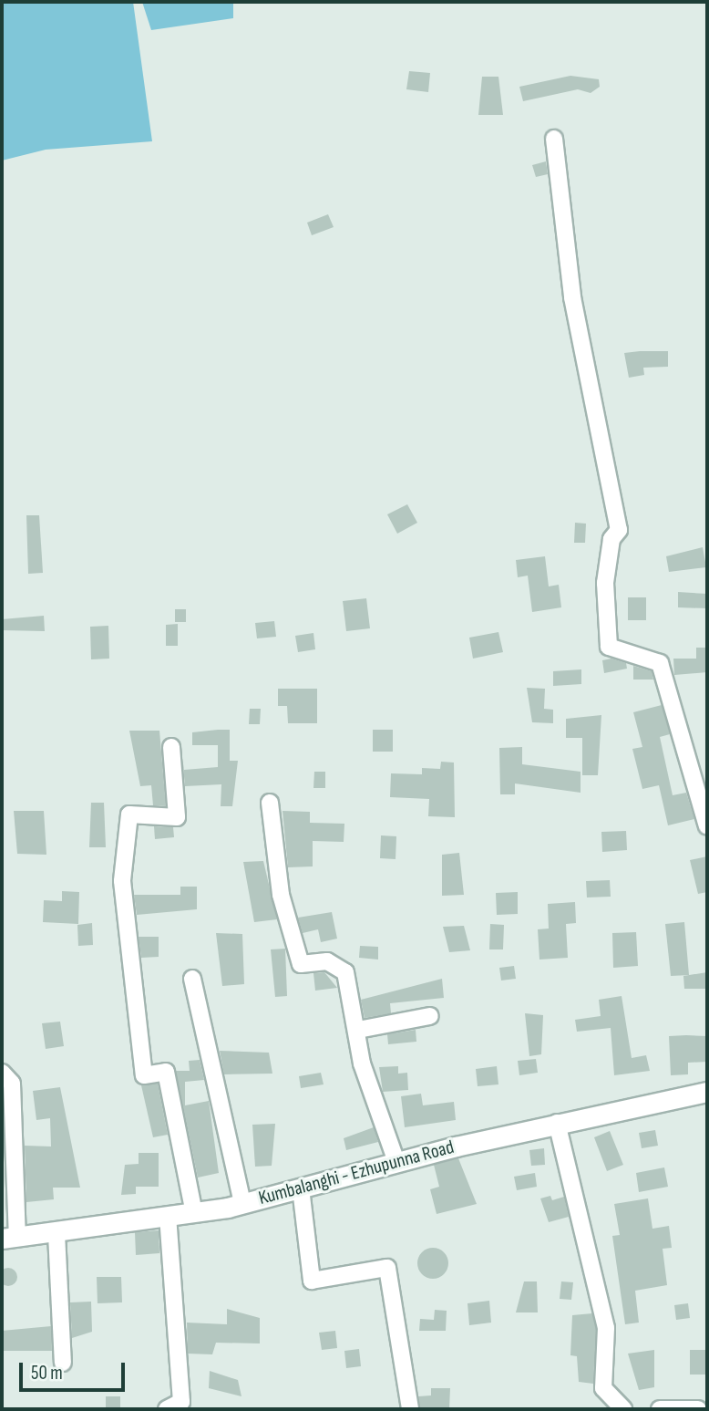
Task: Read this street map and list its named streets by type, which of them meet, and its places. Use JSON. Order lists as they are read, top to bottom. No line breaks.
{"streets":{"main road":["Kumbalanghi - Ezhupunna Road"]},"scale_bar":"50 m"}
